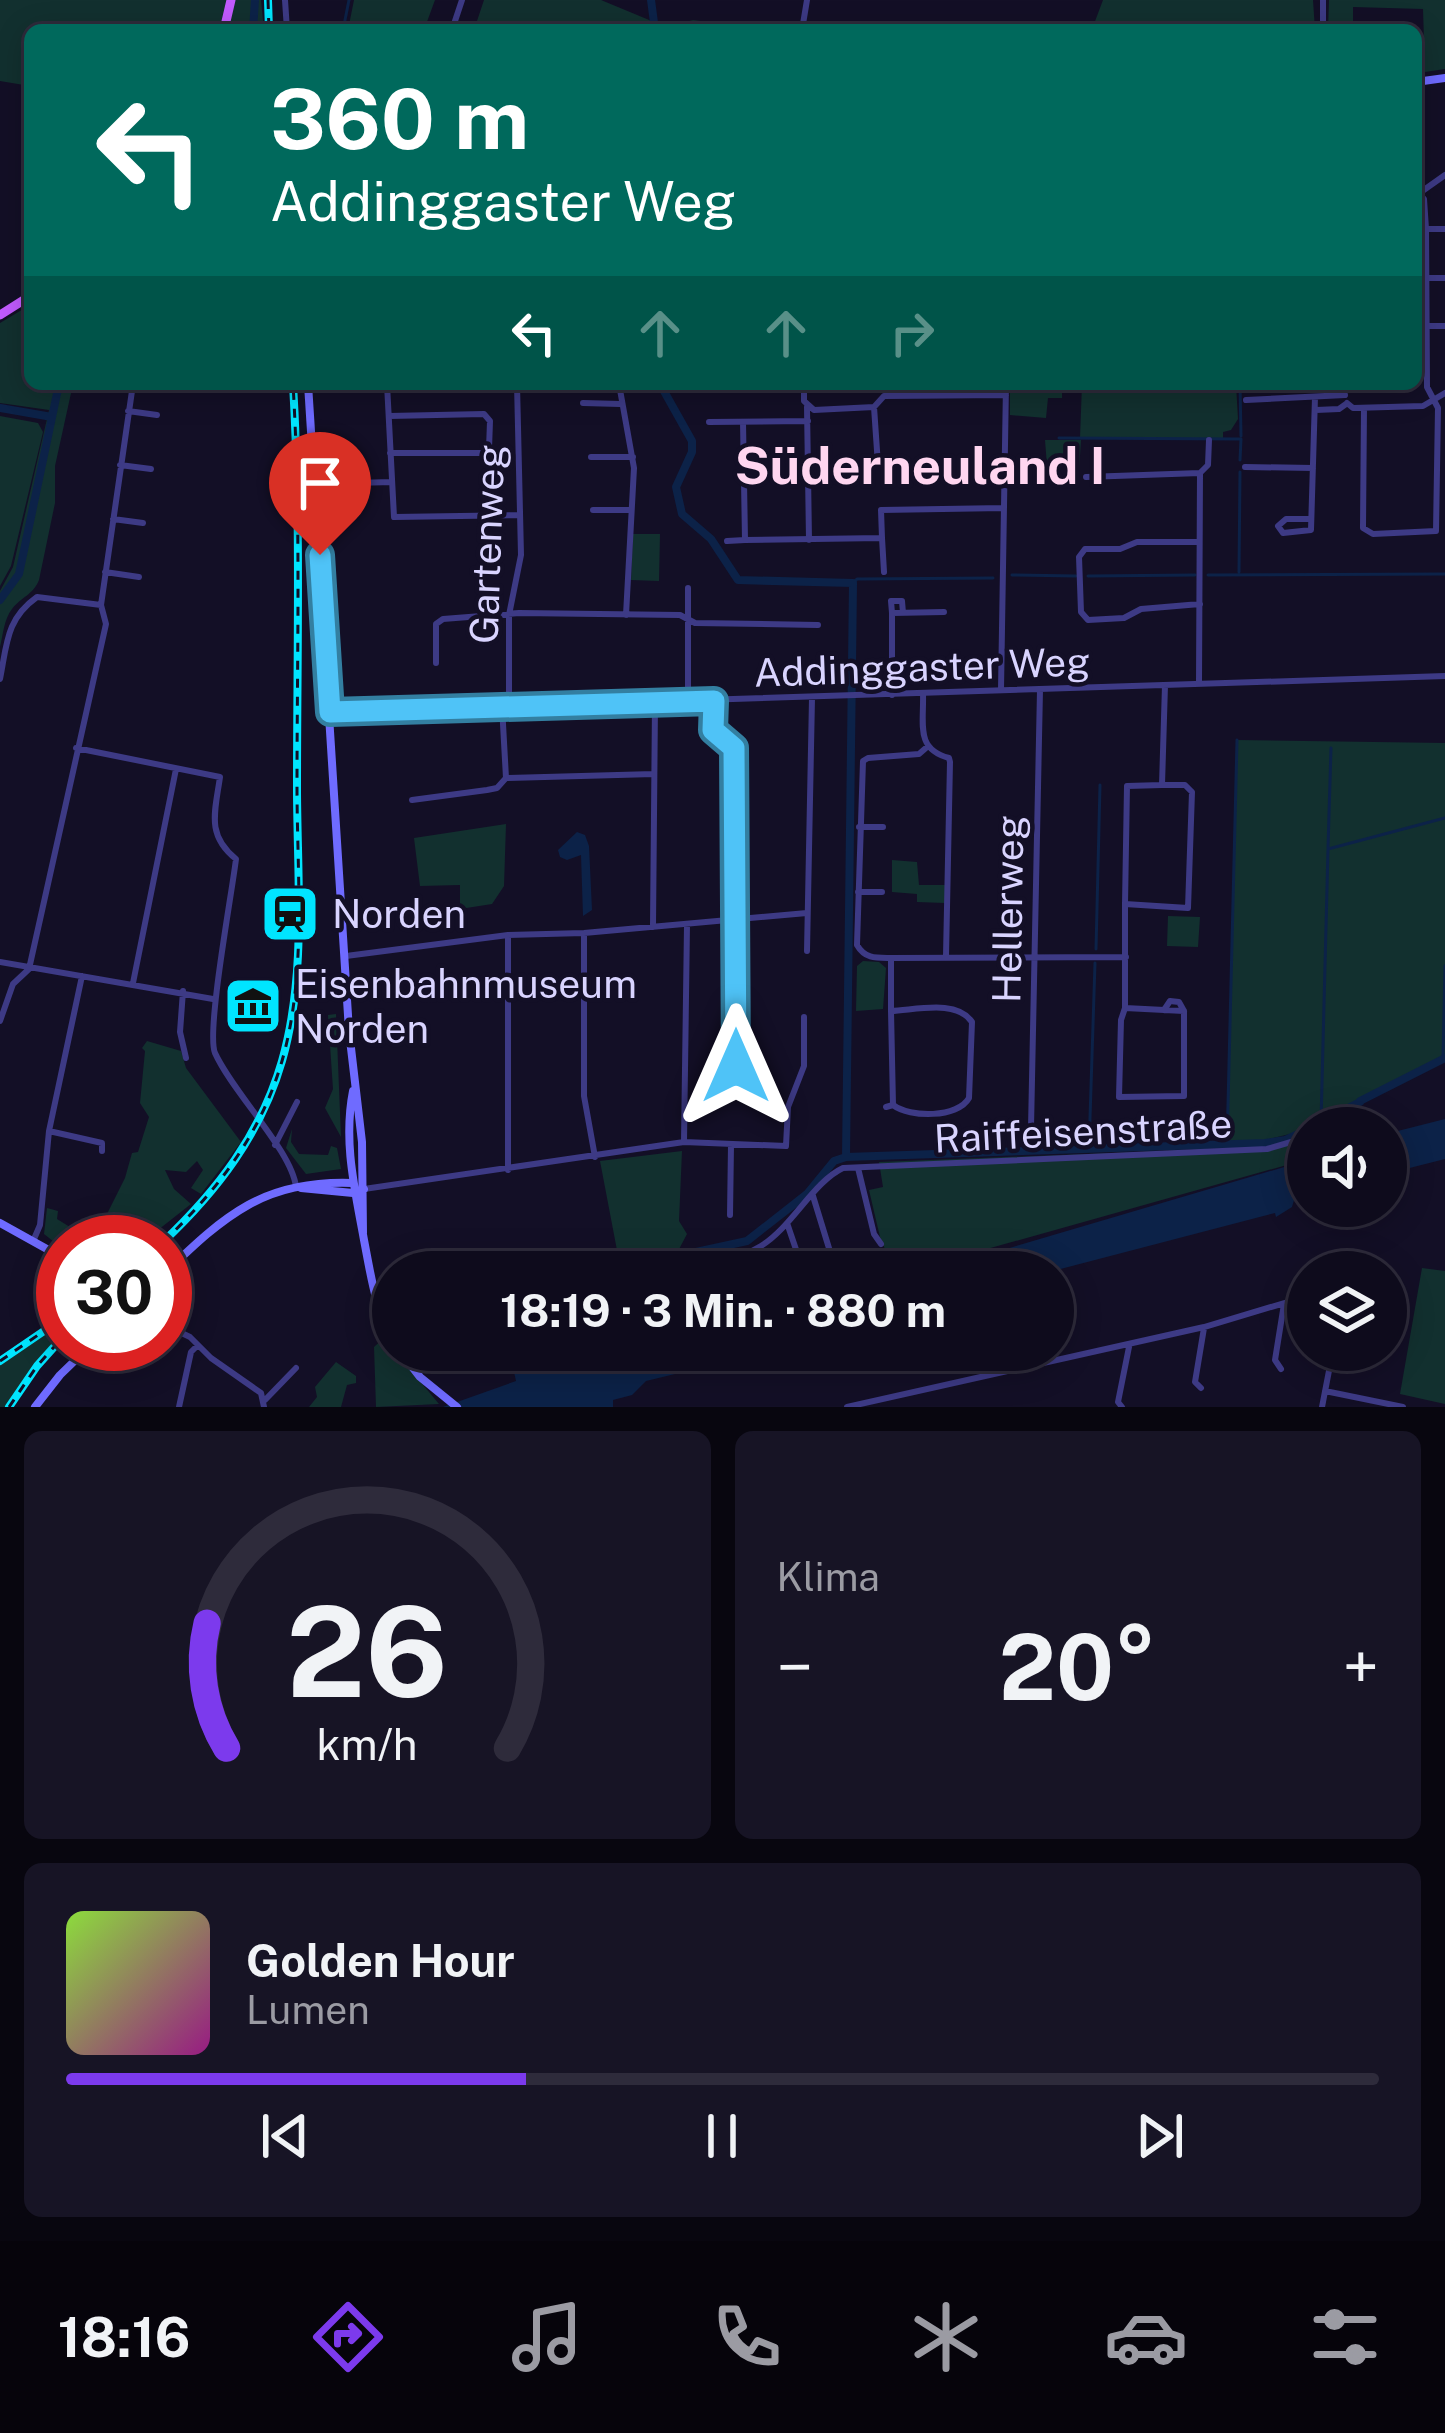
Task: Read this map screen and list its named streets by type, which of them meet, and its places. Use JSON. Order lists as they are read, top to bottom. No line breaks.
{"streets":{"street":["Gartenweg","Addinggaster Weg","Hellerweg","Raiffeisenstraße"]},"crossings":[["Gartenweg","Addinggaster Weg"],["Addinggaster Weg","Hellerweg"]],"districts":["Süderneuland I"],"places":{"station":["Norden"],"museum":["Eisenbahnmuseum Norden"]},"page":{"turn":["360 m","Addinggaster Weg"],"limit":"30","trip":"18:19 · 3 Min. · 880 m","tile":"Klima","heat":["−","20°","+"],"song":["Golden Hour","Lumen"],"tabs":"18:16","gauge":["26","km/h"]}}
